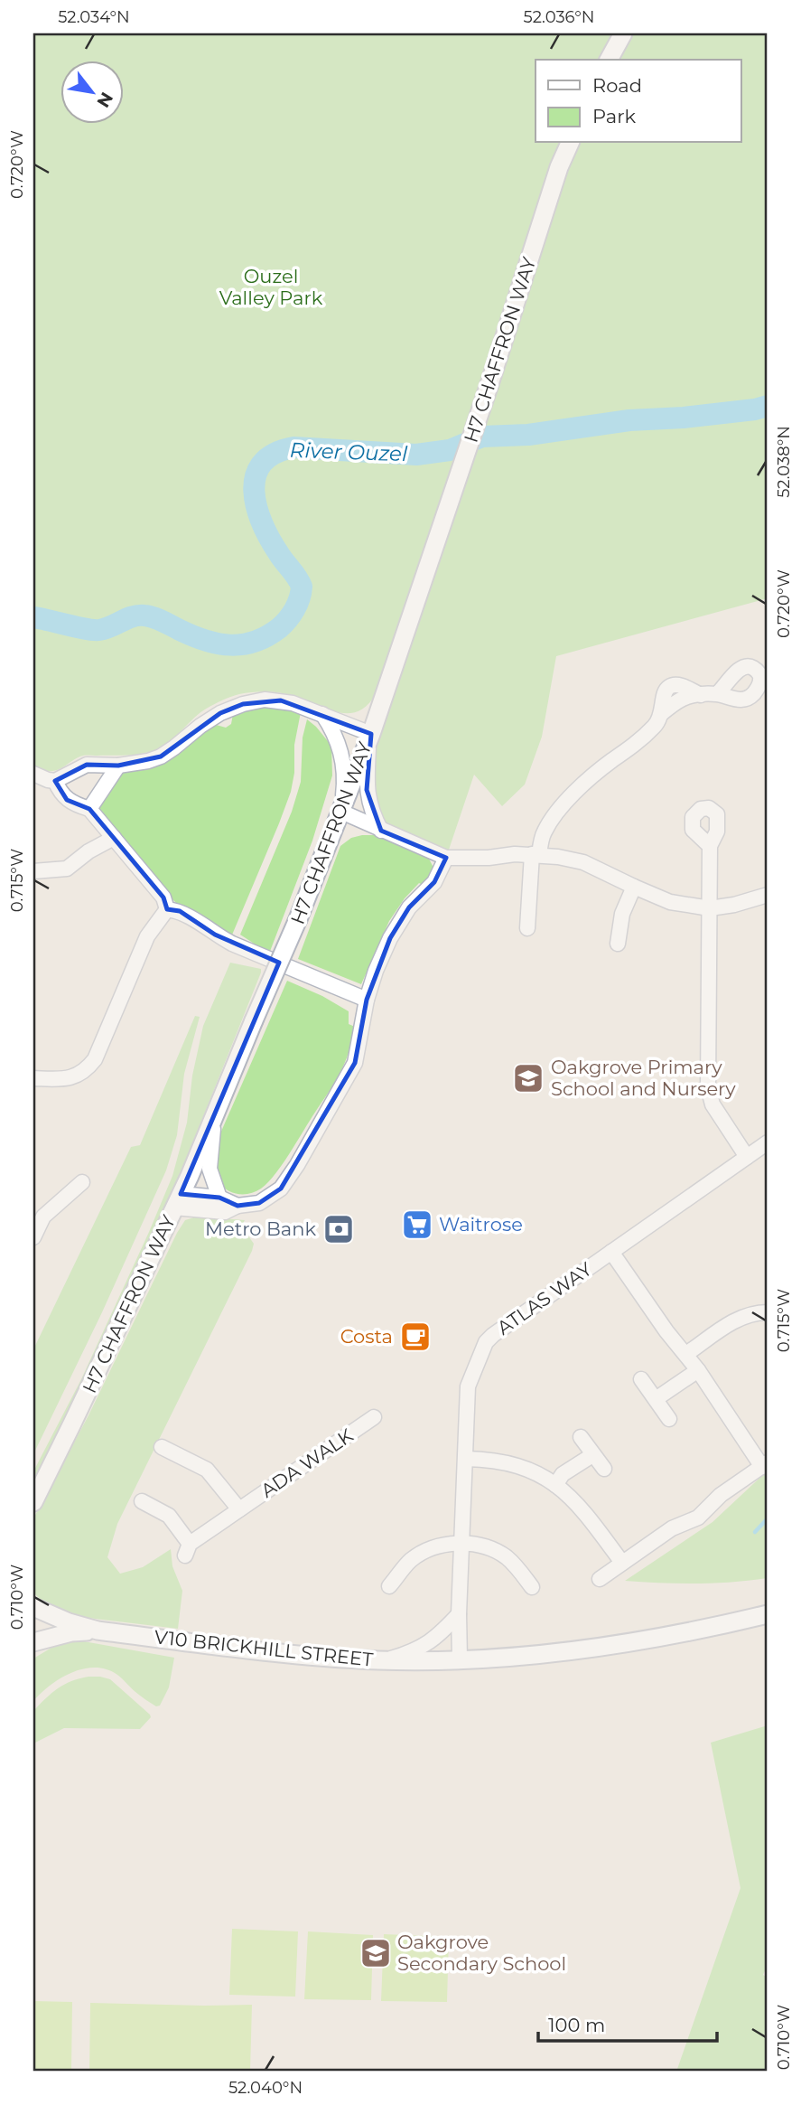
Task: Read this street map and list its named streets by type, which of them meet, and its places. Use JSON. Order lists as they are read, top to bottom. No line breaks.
{"streets":{"street":["H7 CHAFFRON WAY","ATLAS WAY","ADA WALK","V10 BRICKHILL STREET"]},"crossings":[["ATLAS WAY","V10 BRICKHILL STREET"]],"water":["River Ouzel"],"parks":["Ouzel Valley Park"],"places":{"school or university":["Oakgrove Primary School and Nursery","Oakgrove Secondary School"],"supermarket":["Waitrose"],"bank":["Metro Bank"],"cafe":["Costa"]},"legend":["Road","Park"],"scale_bar":"100 m","north":"bottom right","coordinates":["52.034°N","52.036°N","0.720°W","52.038°N","0.715°W","0.710°W","52.040°N"]}
